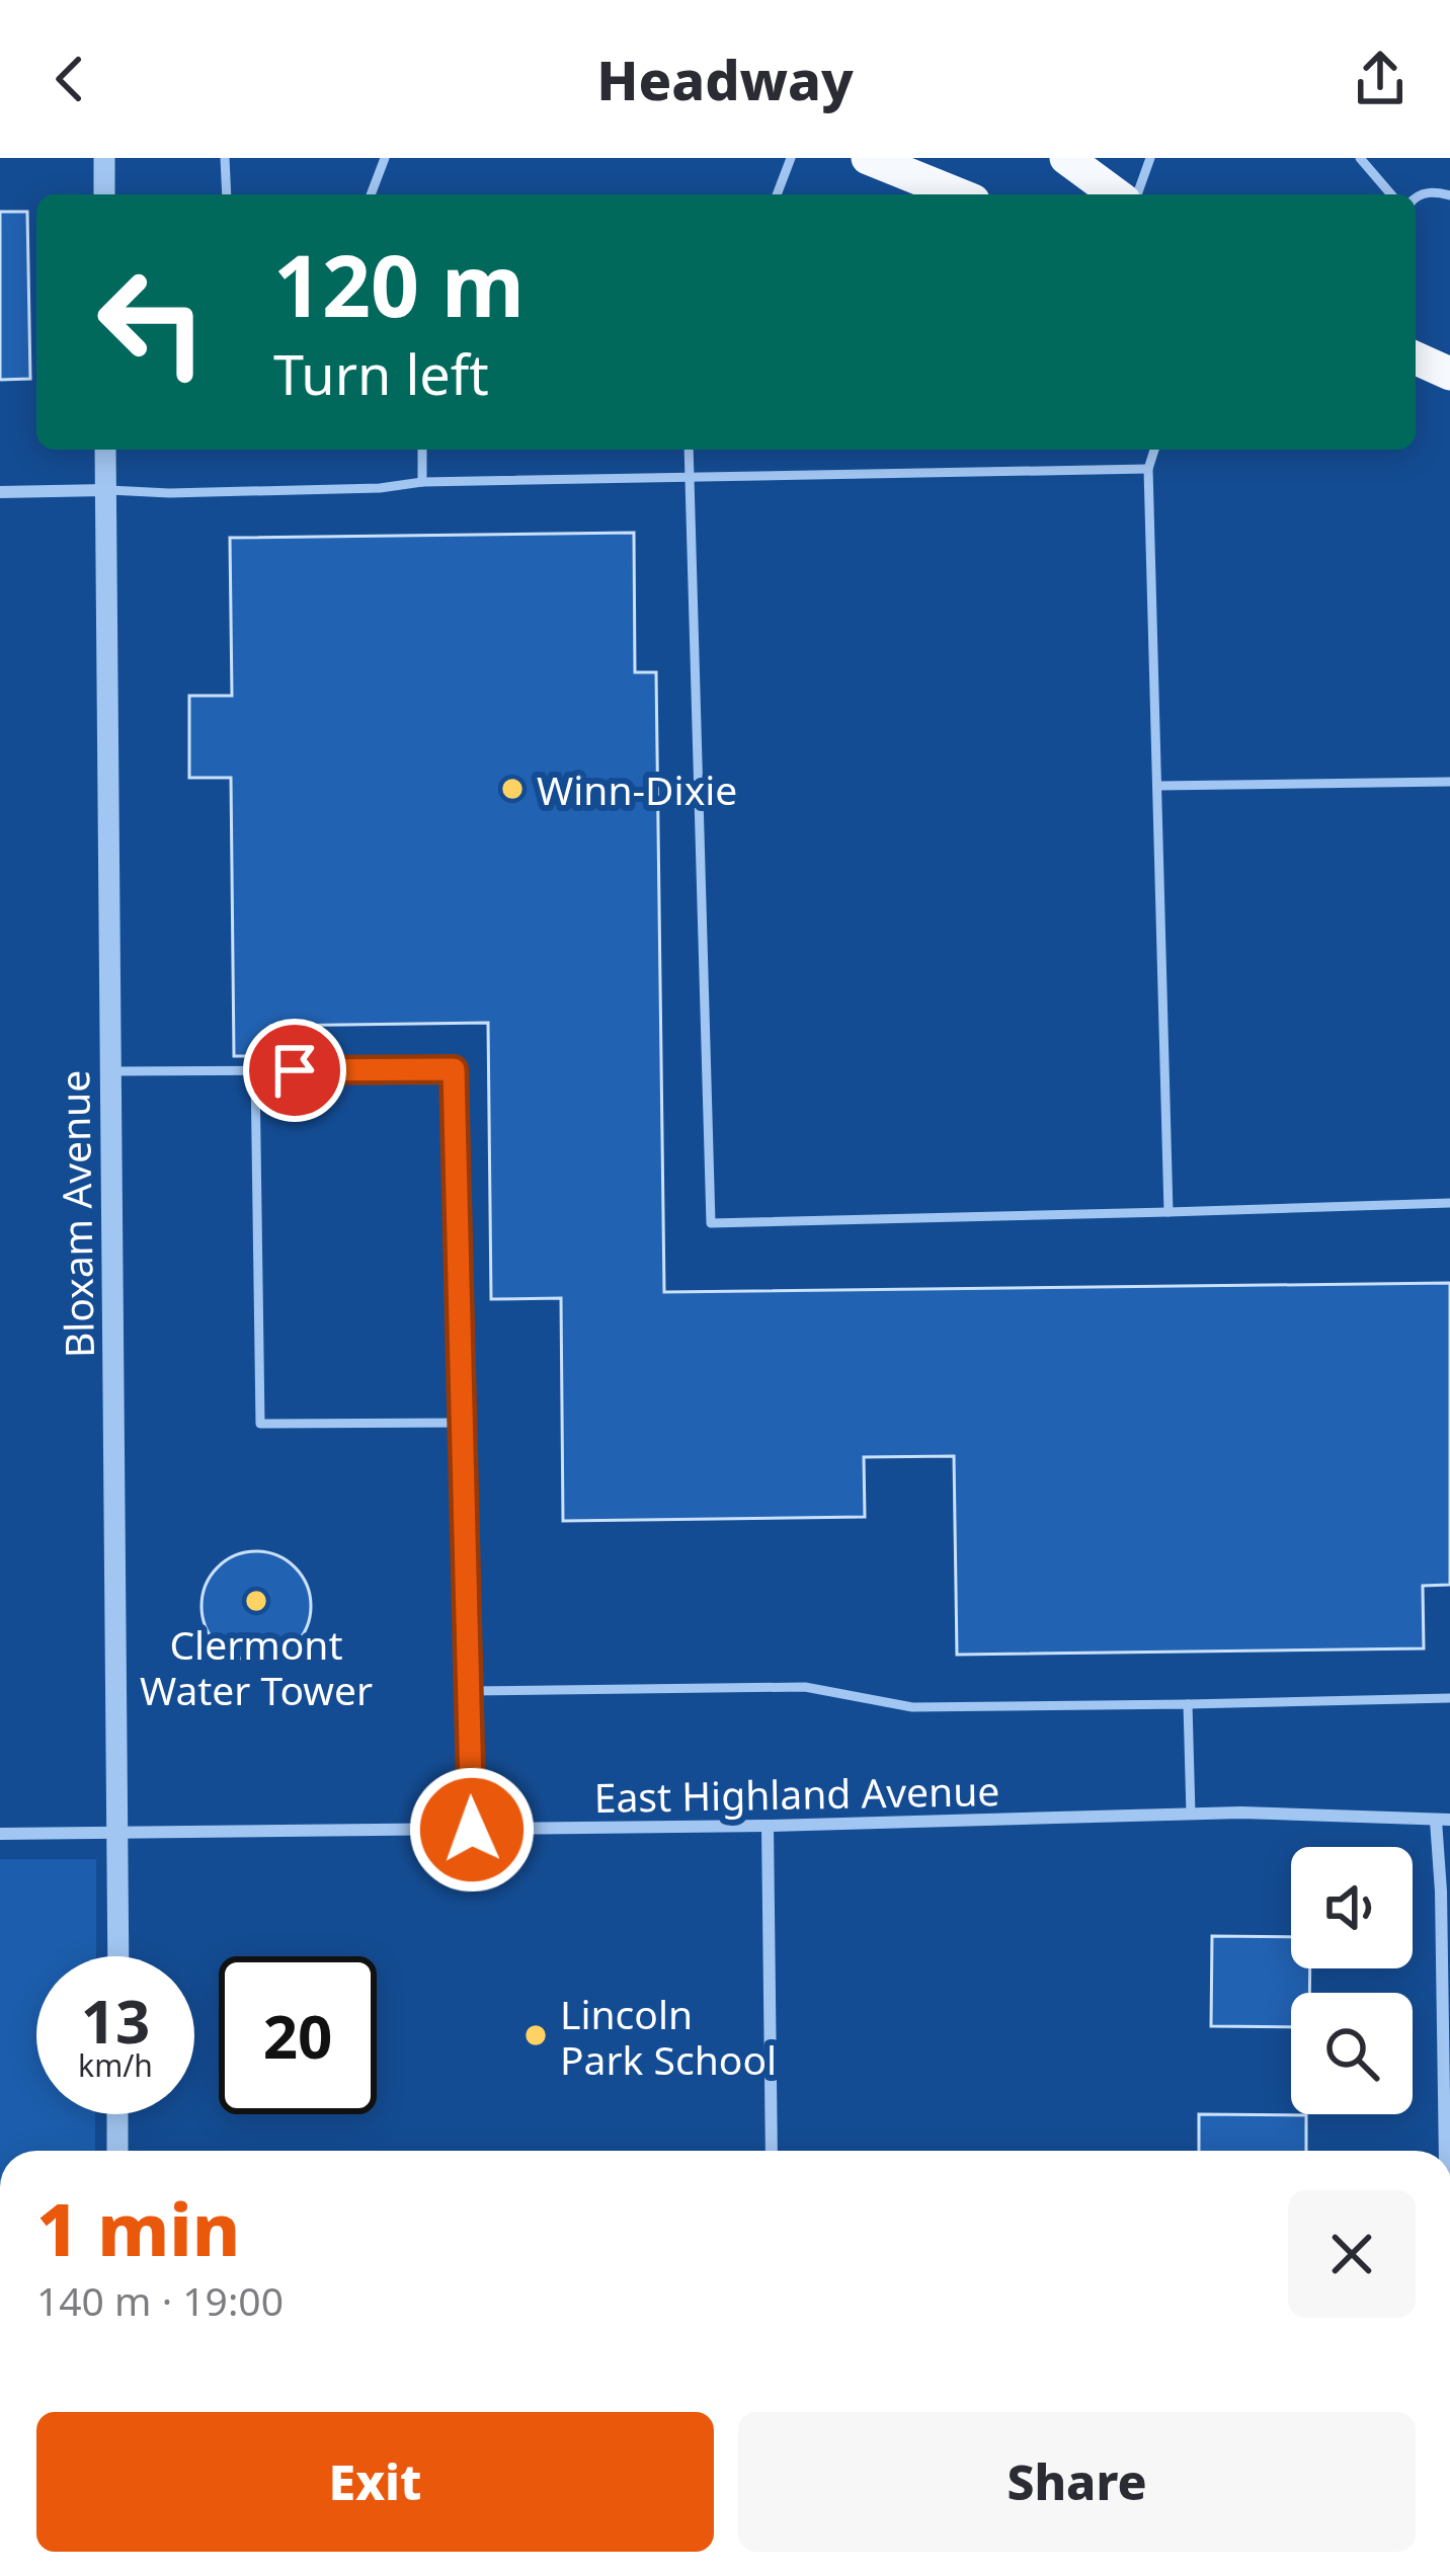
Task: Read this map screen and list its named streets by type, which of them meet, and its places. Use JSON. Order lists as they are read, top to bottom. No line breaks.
{"streets":{"street":["Bloxam Avenue","East Highland Avenue"]},"crossings":[["Bloxam Avenue","East Highland Avenue"]],"places":["Winn-Dixie","Clermont Water Tower","Lincoln Park School"],"page":{"header":"Headway","turn":["120 m","Turn left"],"speed":"13 km/h","limit":"20","heading":["1 min","140 m · 19:00"],"buttons":["Exit","Share"]}}
